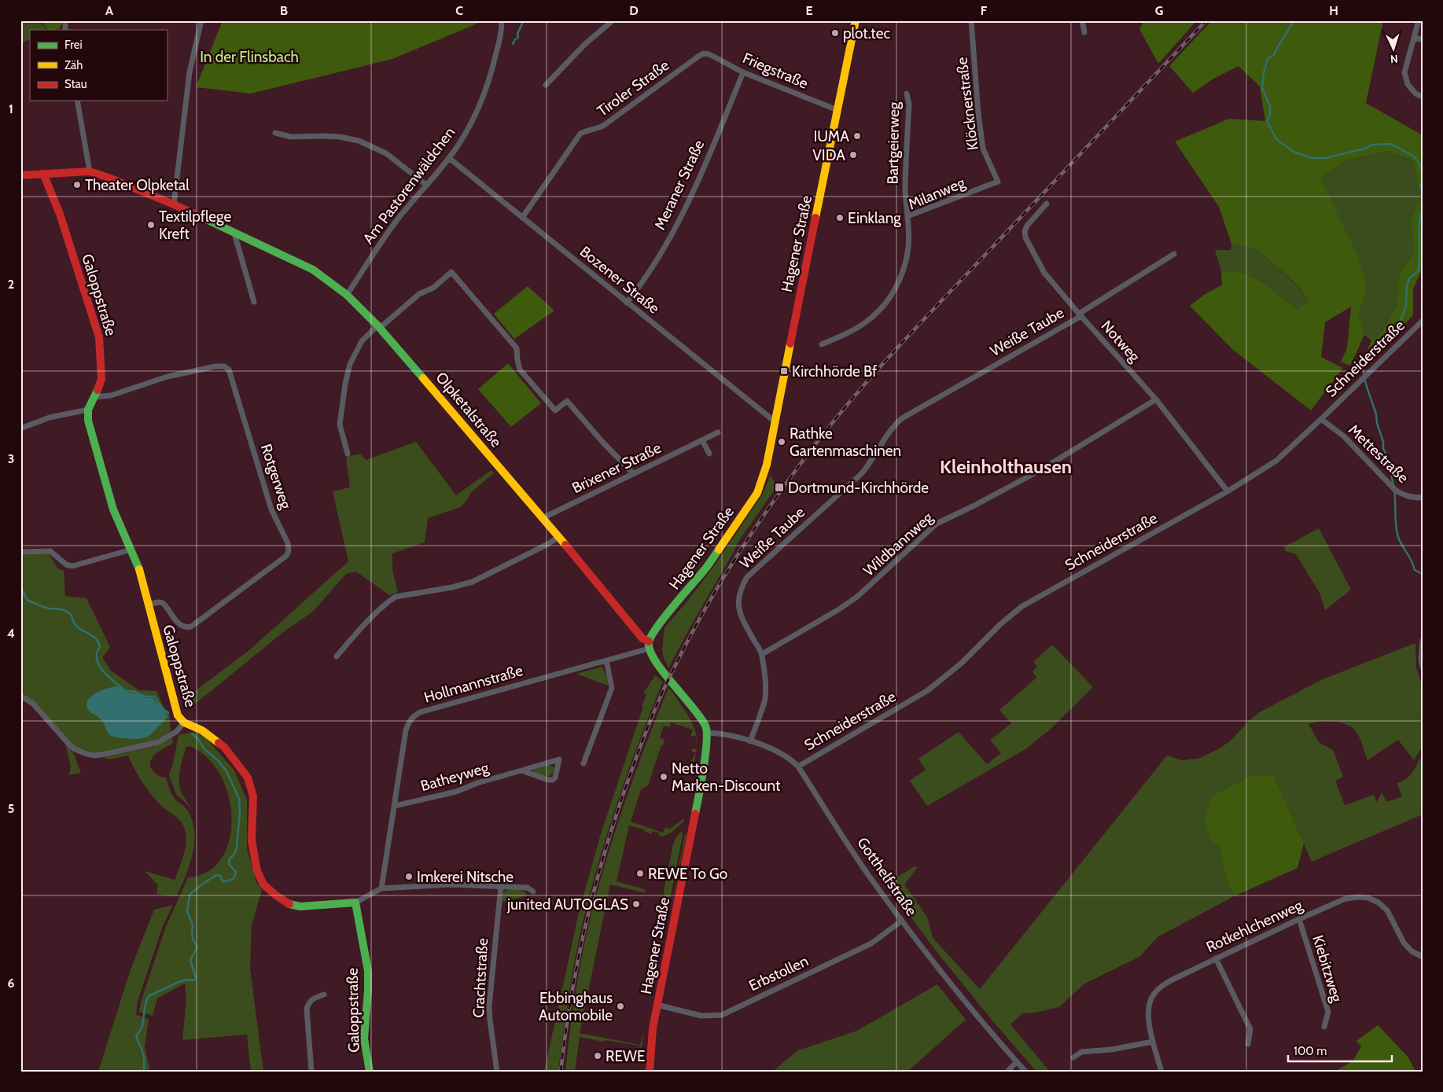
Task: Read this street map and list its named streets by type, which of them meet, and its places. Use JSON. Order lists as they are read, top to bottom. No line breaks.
{"streets":{"street":["Friegstraße","Tiroler Straße","Klöcknerstraße","Bartgeierweg","Meraner Straße","Am Pastorenwäldchen","Milanweg","Hagener Straße","Bozener Straße","Galoppstraße","Weiße Taube","Notweg","Schneiderstraße","Olpketalstraße","Mettestraße","Brixener Straße","Rotgerweg","Wildbannweg","Hollmannstraße","Batheyweg","Gotthelfstraße","Rotkehlchenweg","Kiebitzweg","Erbstollen","Crachtstraße"]},"crossings":[["Friegstraße","Tiroler Straße"],["Friegstraße","Meraner Straße"],["Friegstraße","Hagener Straße"],["Tiroler Straße","Bozener Straße"],["Klöcknerstraße","Milanweg"],["Bartgeierweg","Milanweg"],["Meraner Straße","Bozener Straße"],["Am Pastorenwäldchen","Bozener Straße"],["Am Pastorenwäldchen","Olpketalstraße"],["Hagener Straße","Bozener Straße"],["Hagener Straße","Olpketalstraße"],["Hagener Straße","Hollmannstraße"],["Hagener Straße","Gotthelfstraße"],["Hagener Straße","Erbstollen"],["Galoppstraße","Olpketalstraße"],["Galoppstraße","Rotgerweg"],["Weiße Taube","Notweg"],["Weiße Taube","Wildbannweg"],["Weiße Taube","Gotthelfstraße"],["Notweg","Schneiderstraße"],["Notweg","Wildbannweg"],["Schneiderstraße","Mettestraße"],["Schneiderstraße","Gotthelfstraße"],["Olpketalstraße","Brixener Straße"],["Olpketalstraße","Hollmannstraße"],["Hollmannstraße","Batheyweg"],["Gotthelfstraße","Erbstollen"],["Rotkehlchenweg","Kiebitzweg"]],"districts":["Kleinholthausen"],"parks":["In der Flinsbach"],"places":{"other":["plot.tec","IUMA","VIDA","Theater Olpketal","Einklang","Textilpflege Kreft","Rathke Gartenmaschinen","Netto Marken-Discount","REWE To Go","Imkerei Nitsche","junited AUTOGLAS","Ebbinghaus Automobile","REWE"],"transit":["Kirchhörde Bf","Dortmund-Kirchhörde"]},"legend":["Frei","Zäh","Stau"],"scale_bar":"100 m","north":"bottom","grid":{"columns":["A","B","C","D","E","F","G","H"],"rows":["1","2","3","4","5","6"]}}
